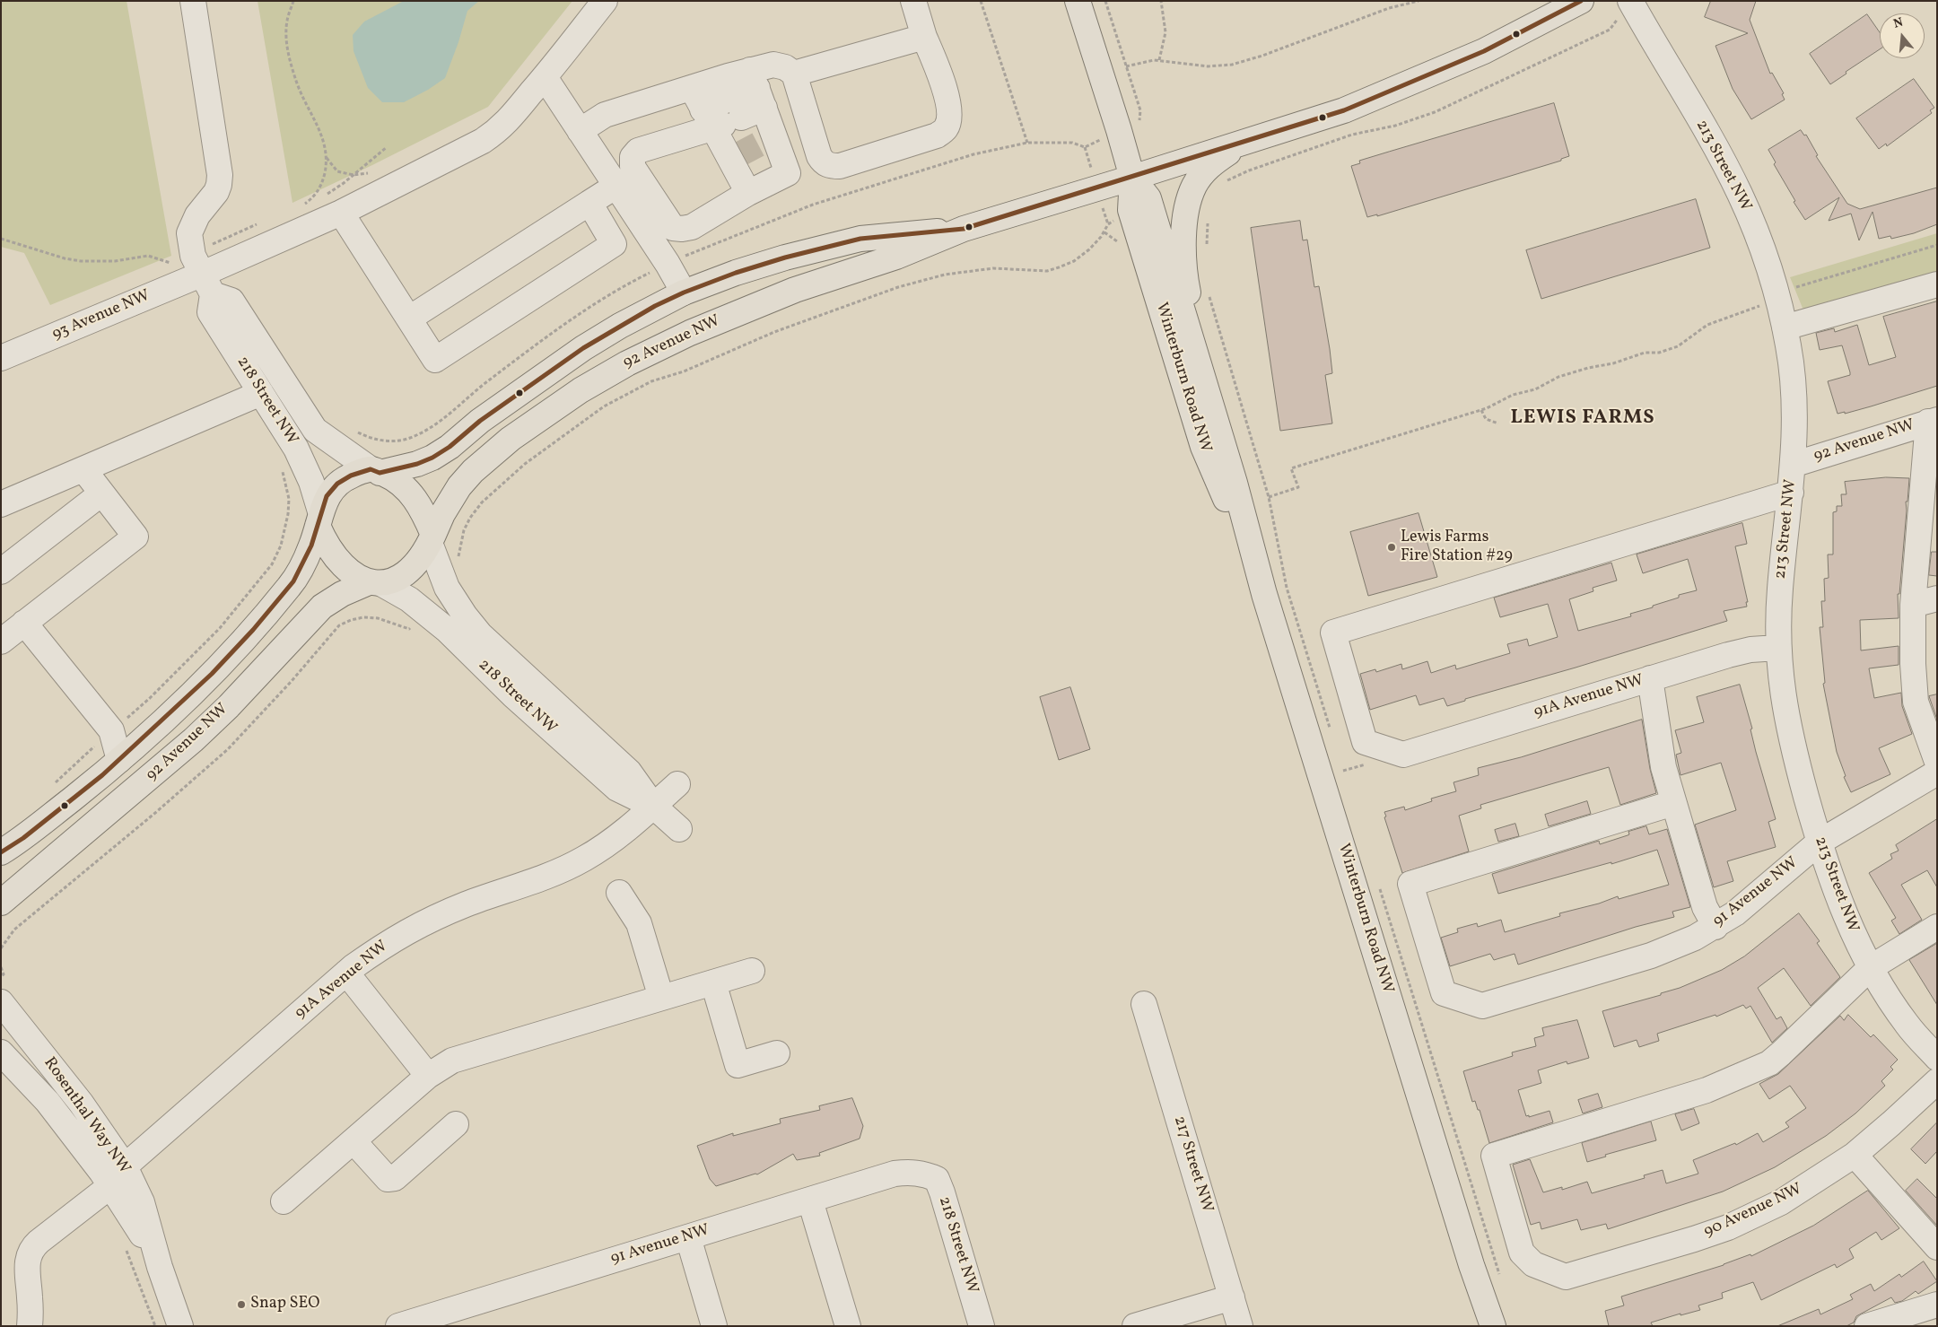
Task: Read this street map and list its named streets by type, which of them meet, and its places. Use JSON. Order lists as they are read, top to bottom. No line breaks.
{"streets":{"main road":["92 Avenue NW","Winterburn Road NW"],"street":["213 Street NW","93 Avenue NW","218 Street NW","91A Avenue NW","91 Avenue NW","Rosenthal Way NW","217 Street NW","90 Avenue NW"]},"crossings":[["213 Street NW","92 Avenue NW"],["213 Street NW","91A Avenue NW"],["213 Street NW","91 Avenue NW"],["213 Street NW","90 Avenue NW"],["93 Avenue NW","218 Street NW"],["92 Avenue NW","Winterburn Road NW"],["92 Avenue NW","218 Street NW"],["218 Street NW","91A Avenue NW"],["218 Street NW","91 Avenue NW"],["91A Avenue NW","Rosenthal Way NW"]],"districts":["LEWIS FARMS"],"places":["Lewis Farms Fire Station #29","Snap SEO"],"north":"top"}
